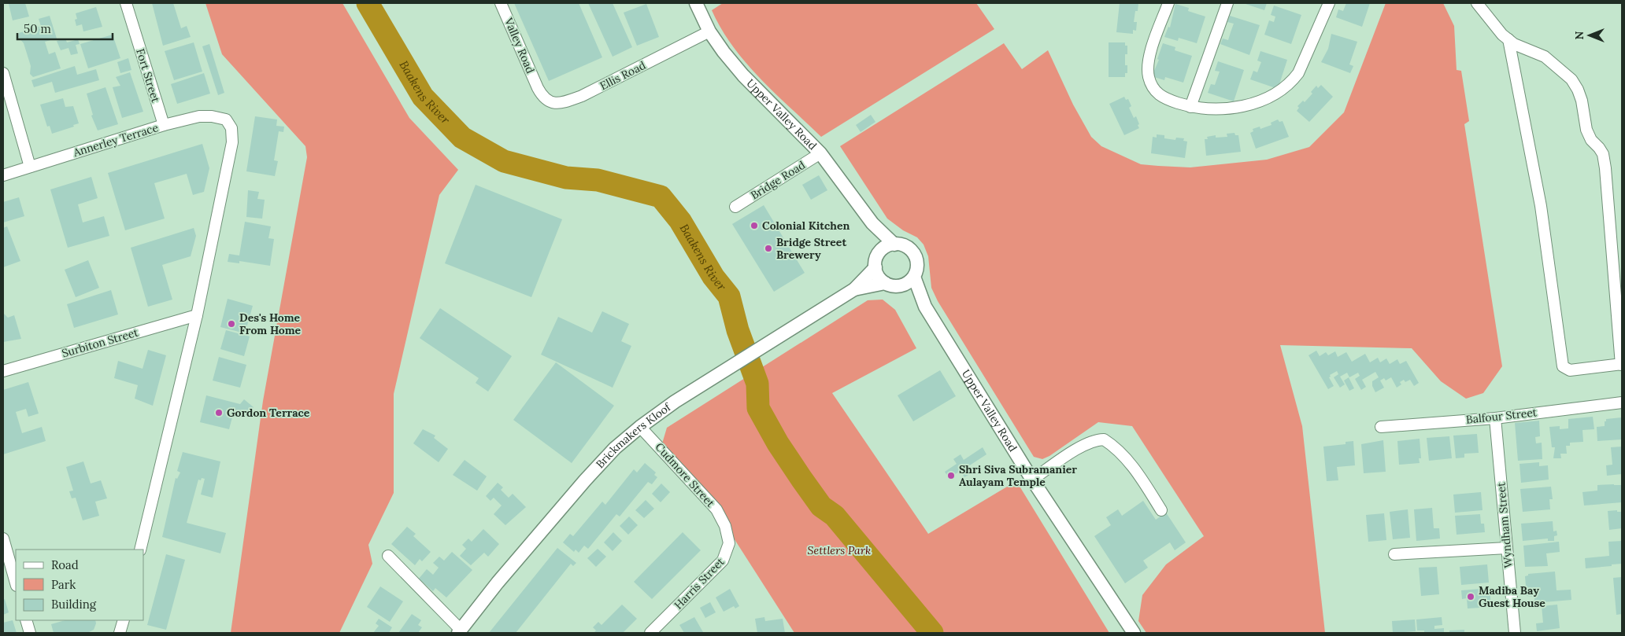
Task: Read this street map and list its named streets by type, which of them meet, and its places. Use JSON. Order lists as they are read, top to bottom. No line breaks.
{"streets":{"street":["Valley Road","Fort Street","Ellis Road","Upper Valley Road","Annerley Terrace","Bridge Road","Surbiton Street","Balfour Street","Brickmakers Kloof","Cudmore Street","Wyndham Street","Harris Street"]},"crossings":[["Valley Road","Ellis Road"],["Fort Street","Annerley Terrace"],["Ellis Road","Upper Valley Road"],["Upper Valley Road","Bridge Road"],["Upper Valley Road","Brickmakers Kloof"],["Annerley Terrace","Surbiton Street"],["Balfour Street","Wyndham Street"],["Brickmakers Kloof","Cudmore Street"],["Cudmore Street","Harris Street"]],"water":["Baakens River"],"parks":["Settlers Park"],"places":["Colonial Kitchen","Bridge Street Brewery","Des's Home From Home","Gordon Terrace","Shri Siva Subramanier Aulayam Temple","Madiba Bay Guest House"],"legend":["Road","Park","Building"],"scale_bar":"50 m","north":"left"}
